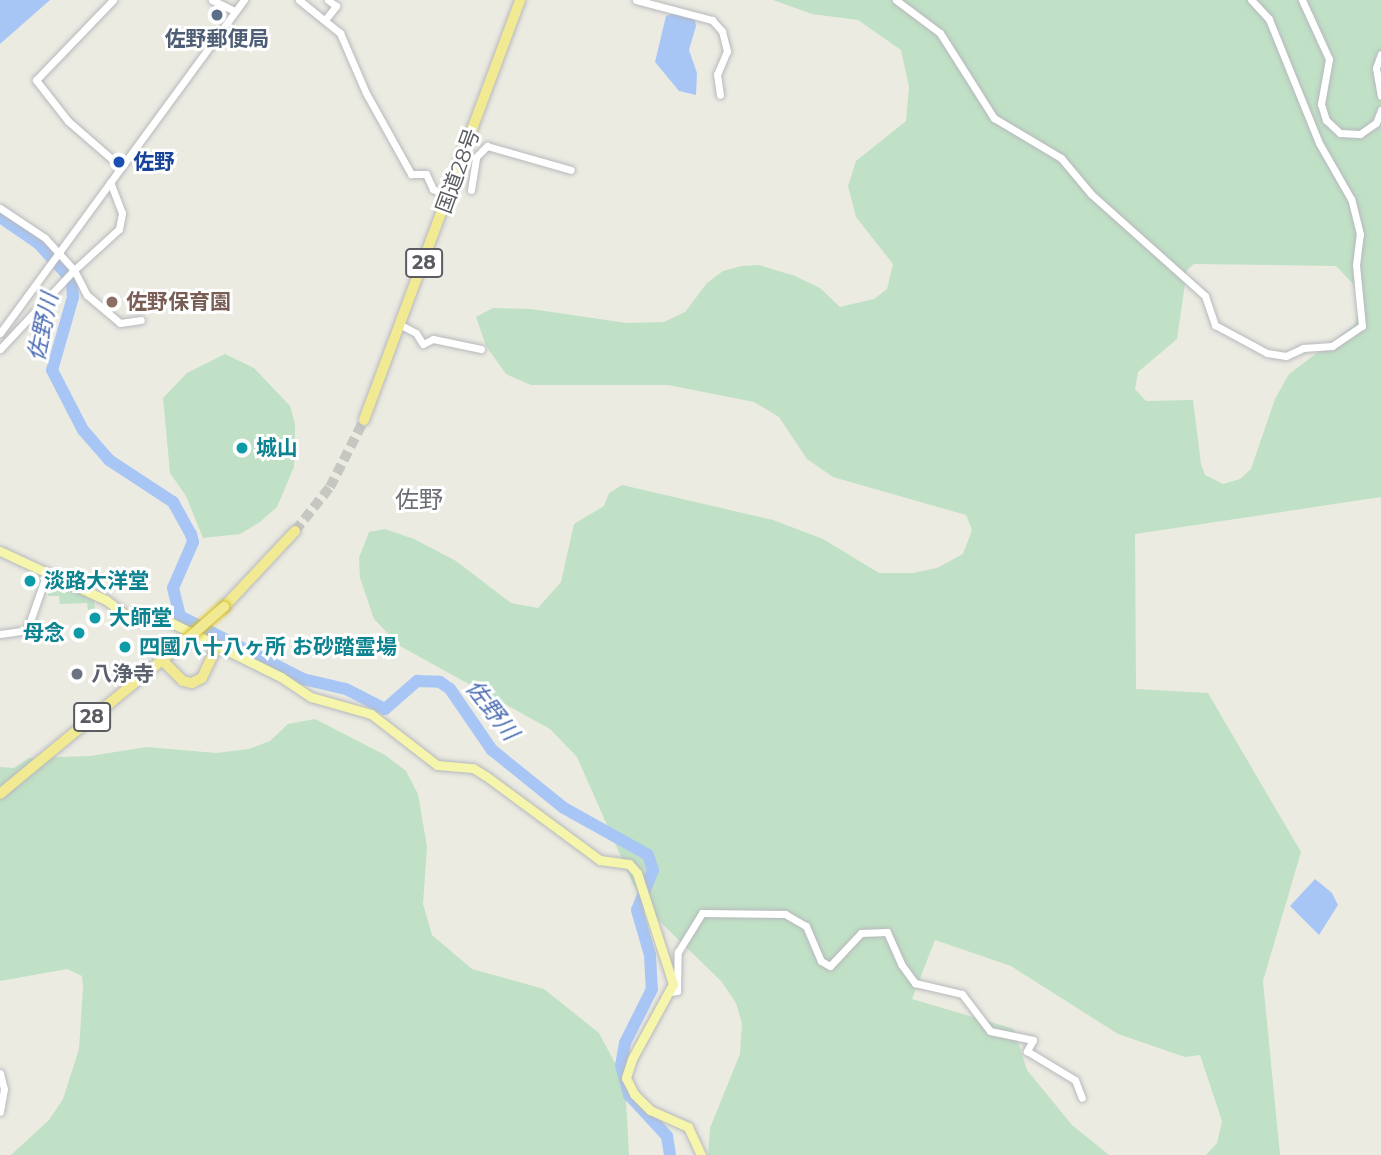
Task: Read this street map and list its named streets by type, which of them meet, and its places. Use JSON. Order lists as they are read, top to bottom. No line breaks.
{"streets":{"highway":["国道28号","28"]},"districts":["佐野"],"water":["佐野川"],"places":["佐野郵便局","佐野","佐野保育園","城山","淡路大洋堂","大師堂","母念","四國八十八ヶ所 お砂踏霊場","八浄寺"]}
